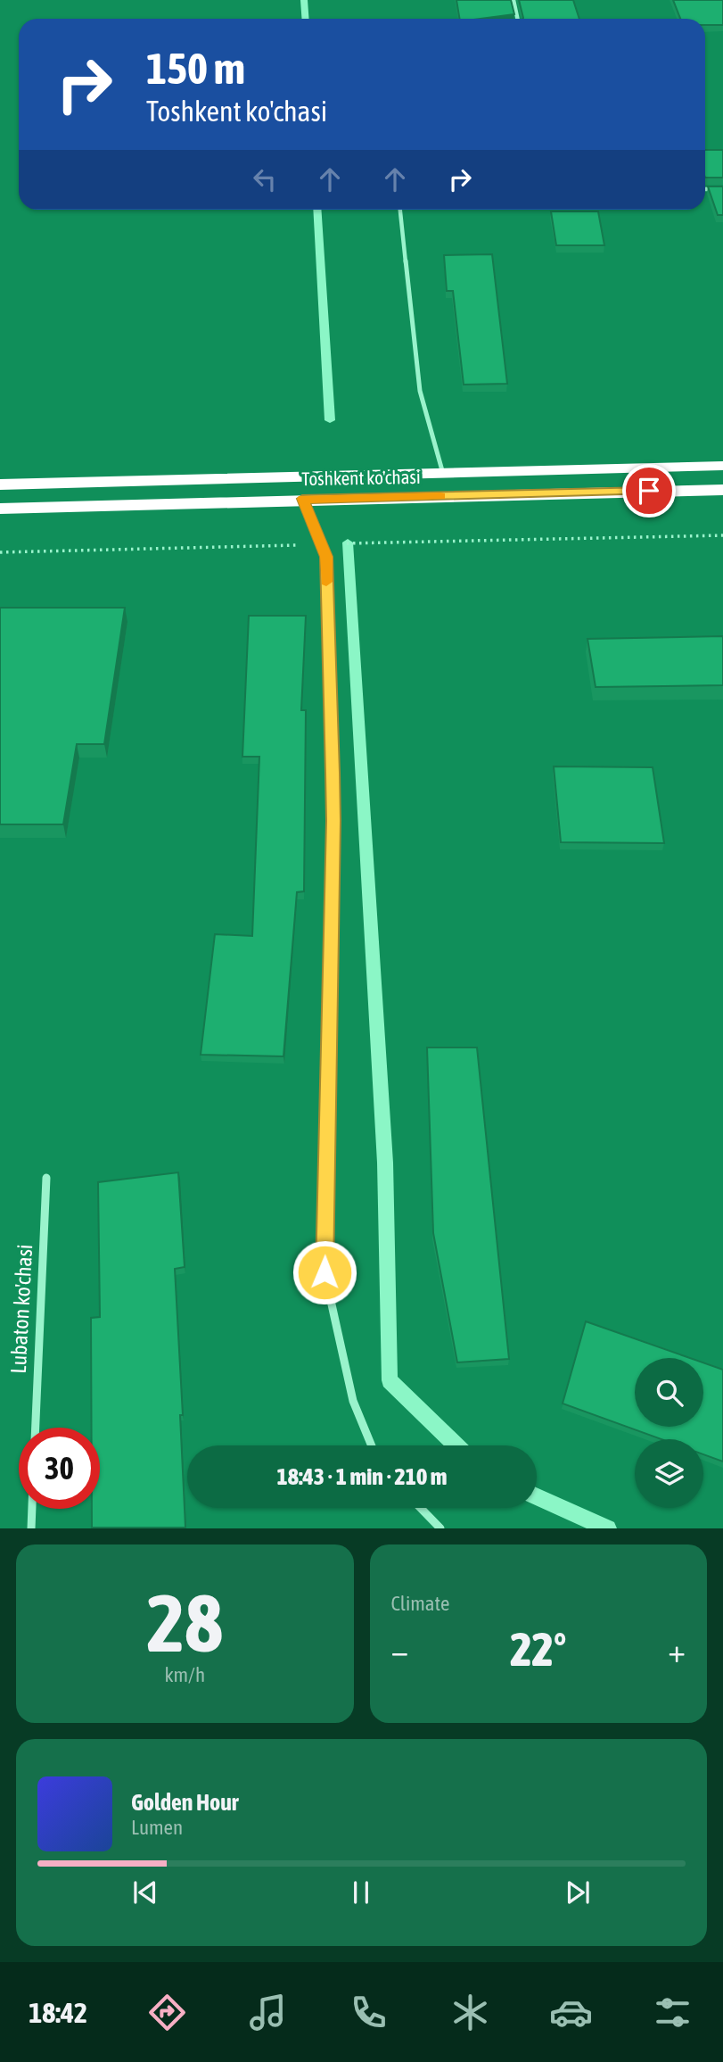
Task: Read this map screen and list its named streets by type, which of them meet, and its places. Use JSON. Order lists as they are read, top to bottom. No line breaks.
{"streets":{"highway":["Toshkent ko'chasi"],"street":["Lubaton ko'chasi"]},"page":{"turn":["150 m","Toshkent ko'chasi"],"limit":"30","trip":"18:43 · 1 min · 210 m","tile":[["28","km/h"],"Climate"],"heat":["−","22°","+"],"song":["Golden Hour","Lumen"],"tabs":"18:42"}}
